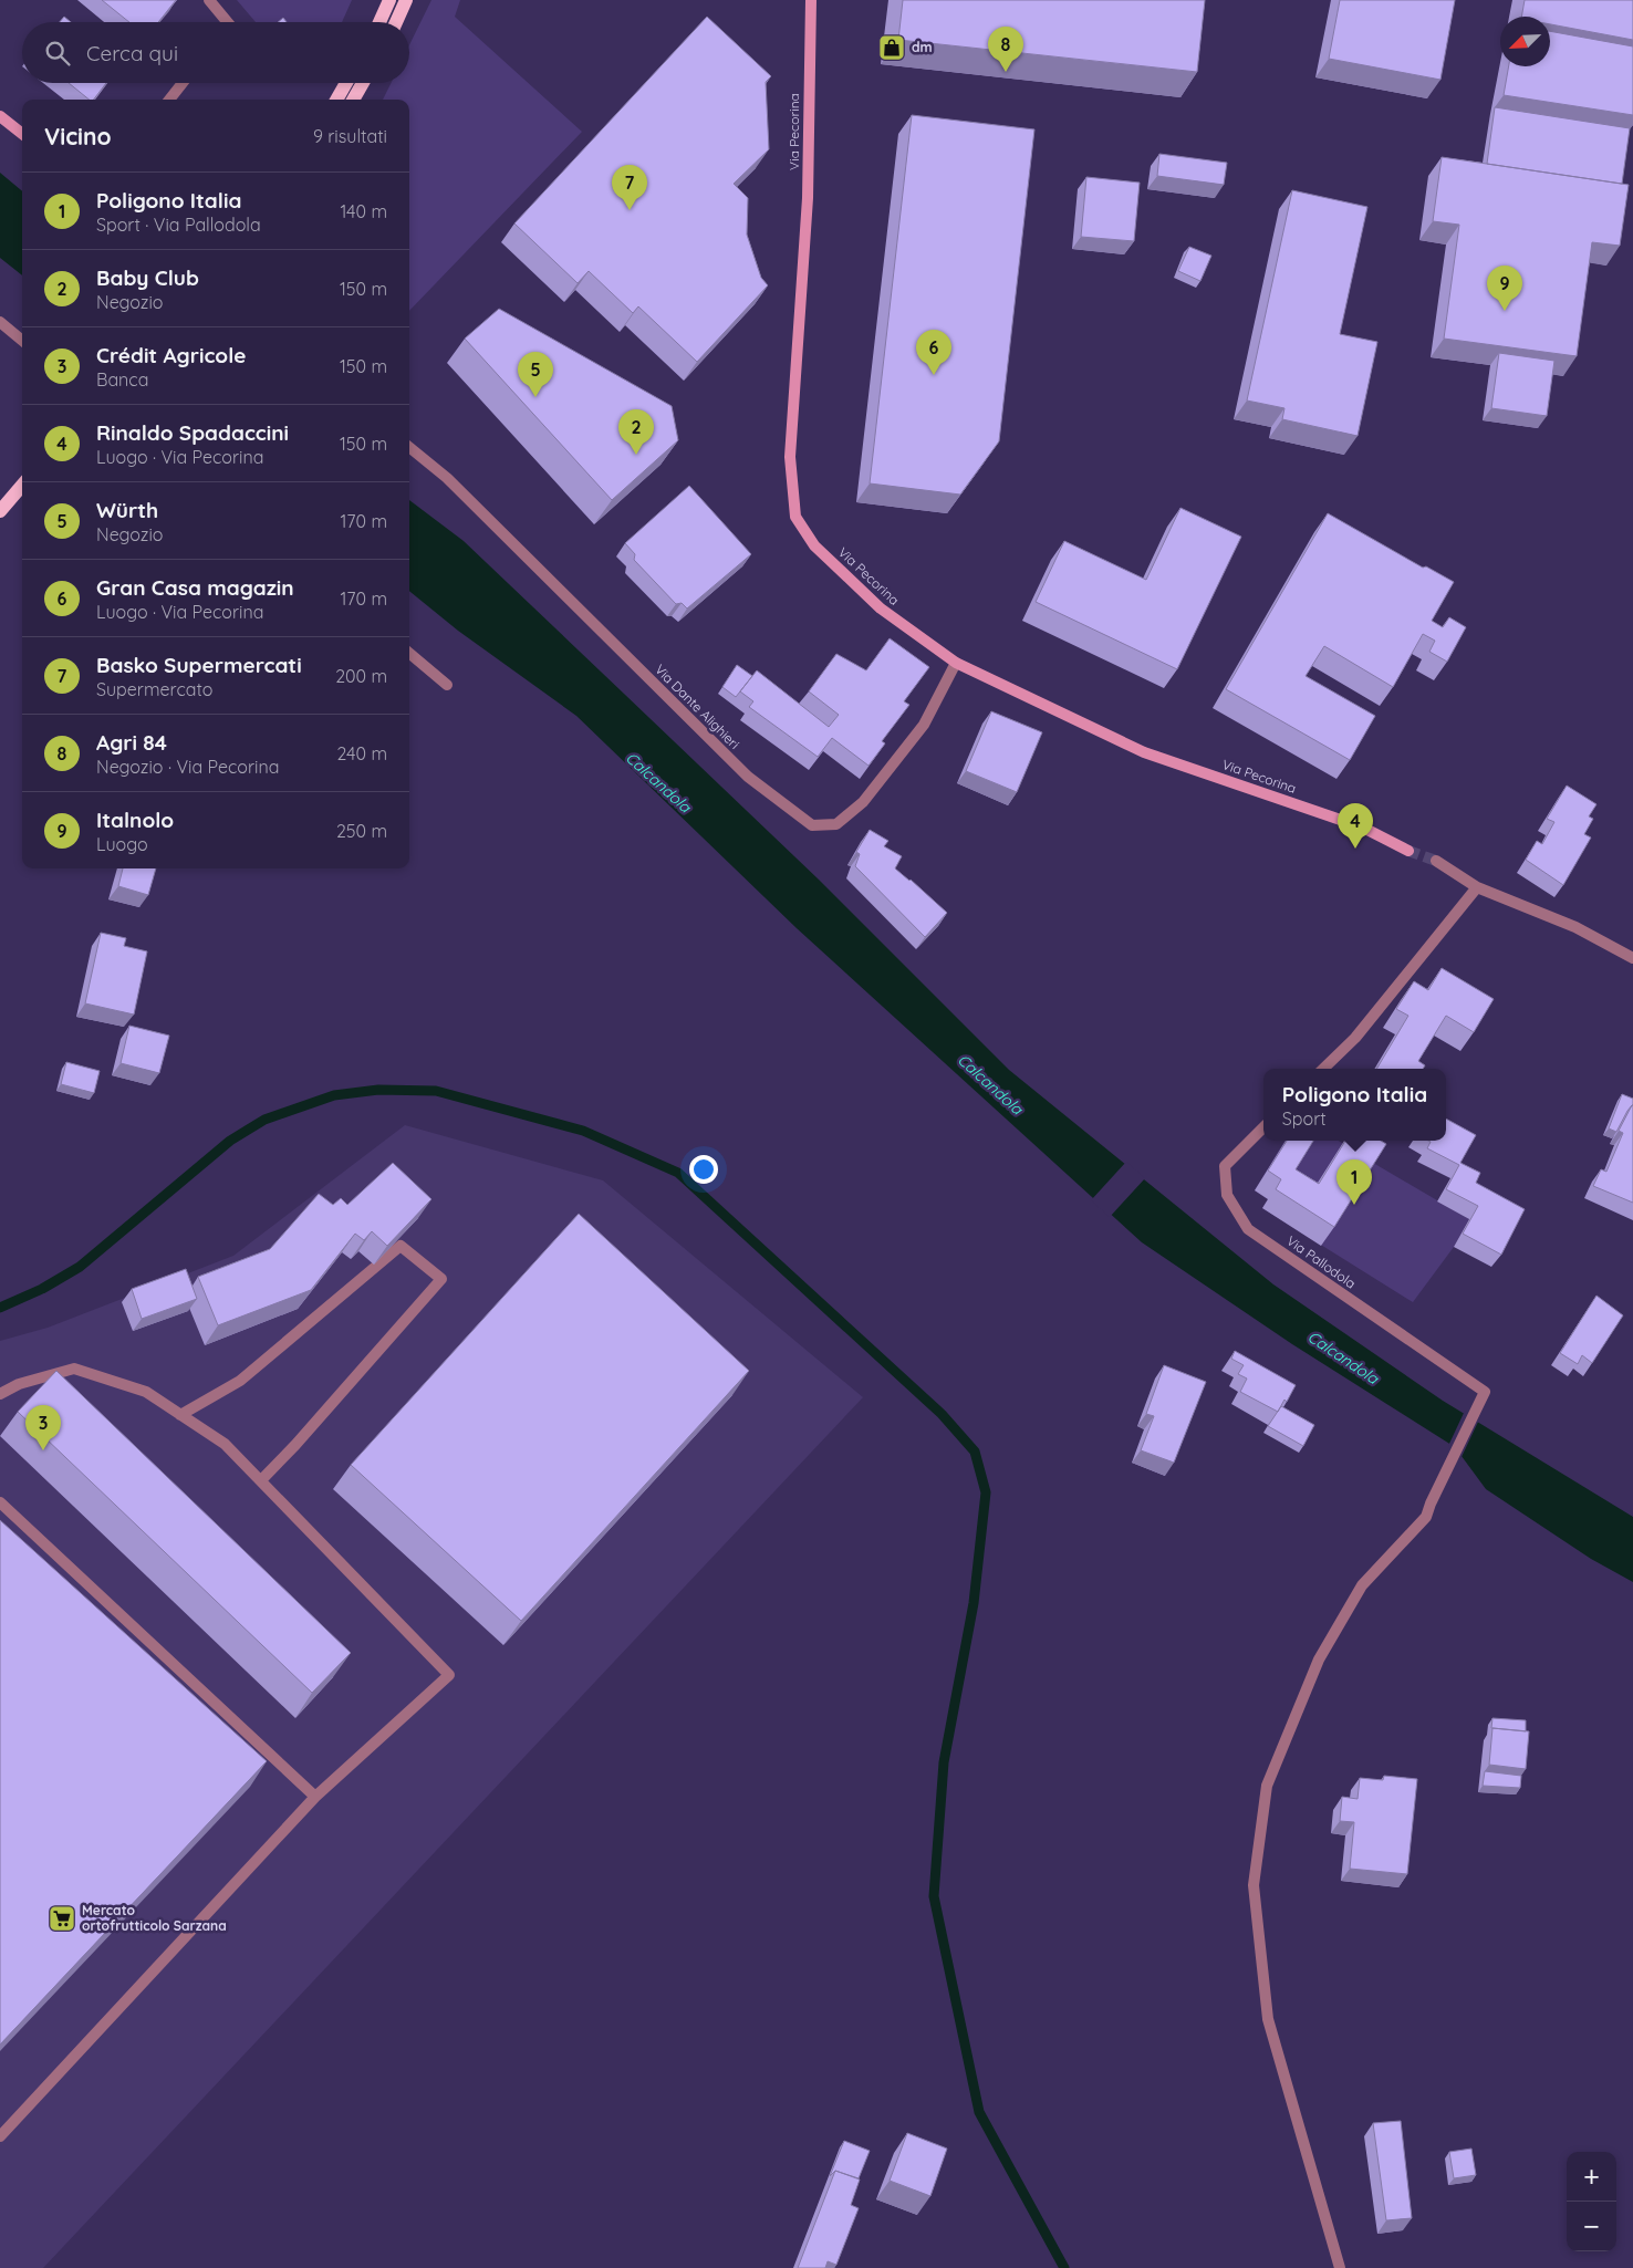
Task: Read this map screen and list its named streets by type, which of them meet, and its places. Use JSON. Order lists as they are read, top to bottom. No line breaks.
{"streets":{"street":["Via Pecorina","Via Dante Alighieri","Via Pallodola"]},"crossings":[["Via Pecorina","Via Dante Alighieri"]],"water":["Calcandola"],"places":{"shop":["dm"],"supermarket":["Mercato ortofrutticolo Sarzana"]},"north":"bottom left","page":{"search":"Cerca qui","pins":["8","7","9","6","5","2","4","1","3"],"heading":["Vicino","9 risultati"],"list":[{"mark":"1","name":"Poligono Italia","note":"Sport · Via Pallodola","value":"140 m"},{"mark":"2","name":"Baby Club","note":"Negozio","value":"150 m"},{"mark":"3","name":"Crédit Agricole","note":"Banca","value":"150 m"},{"mark":"4","name":"Rinaldo Spadaccini","note":"Luogo · Via Pecorina","value":"150 m"},{"mark":"5","name":"Würth","note":"Negozio","value":"170 m"},{"mark":"6","name":"Gran Casa magazin","note":"Luogo · Via Pecorina","value":"170 m"},{"mark":"7","name":"Basko Supermercati","note":"Supermercato","value":"200 m"},{"mark":"8","name":"Agri 84","note":"Negozio · Via Pecorina","value":"240 m"},{"mark":"9","name":"Italnolo","note":"Luogo","value":"250 m"}],"popup":["Poligono Italia","Sport"],"map_buttons":["+","−"]}}
